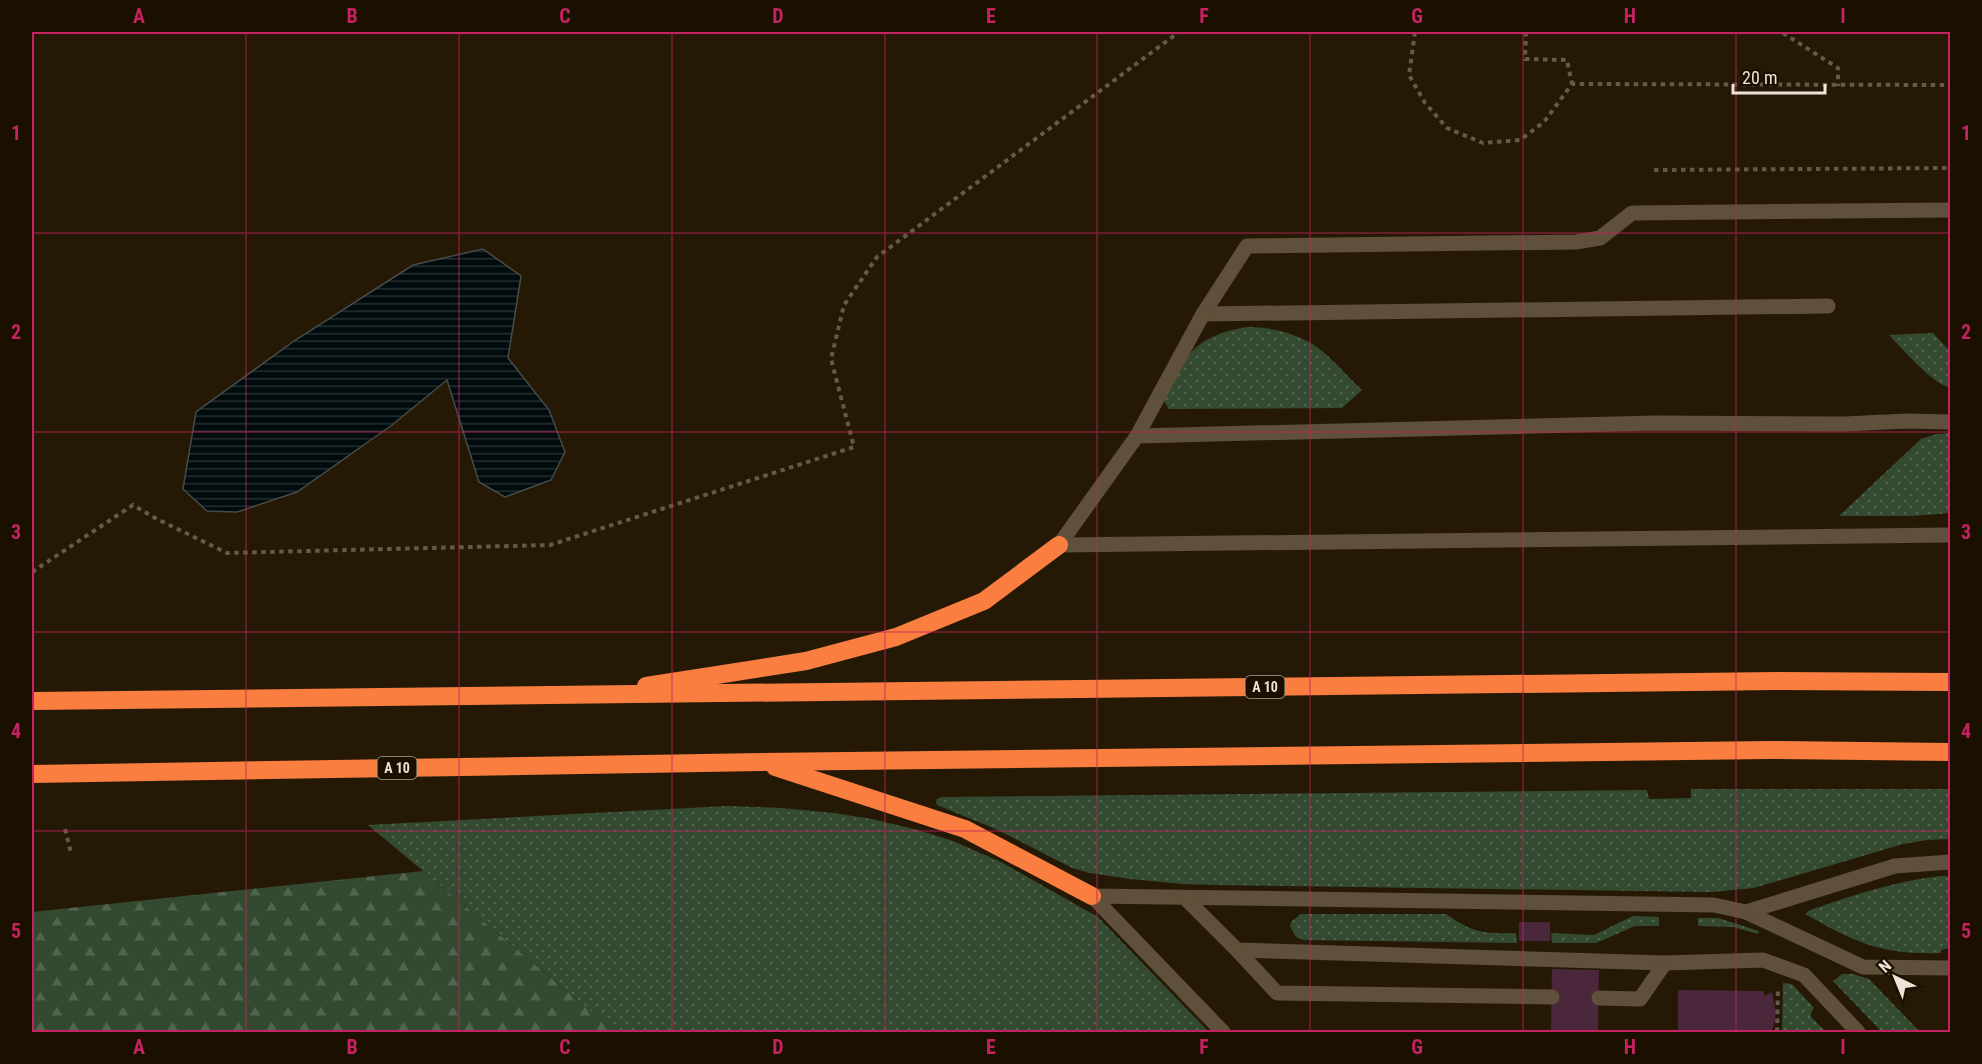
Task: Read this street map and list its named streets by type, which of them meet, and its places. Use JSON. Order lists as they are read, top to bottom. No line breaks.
{"streets":{"highway":["A 10"]},"scale_bar":"20 m","north":"top left","grid":{"columns":["A","B","C","D","E","F","G","H","I"],"rows":["1","2","3","4","5"]}}
